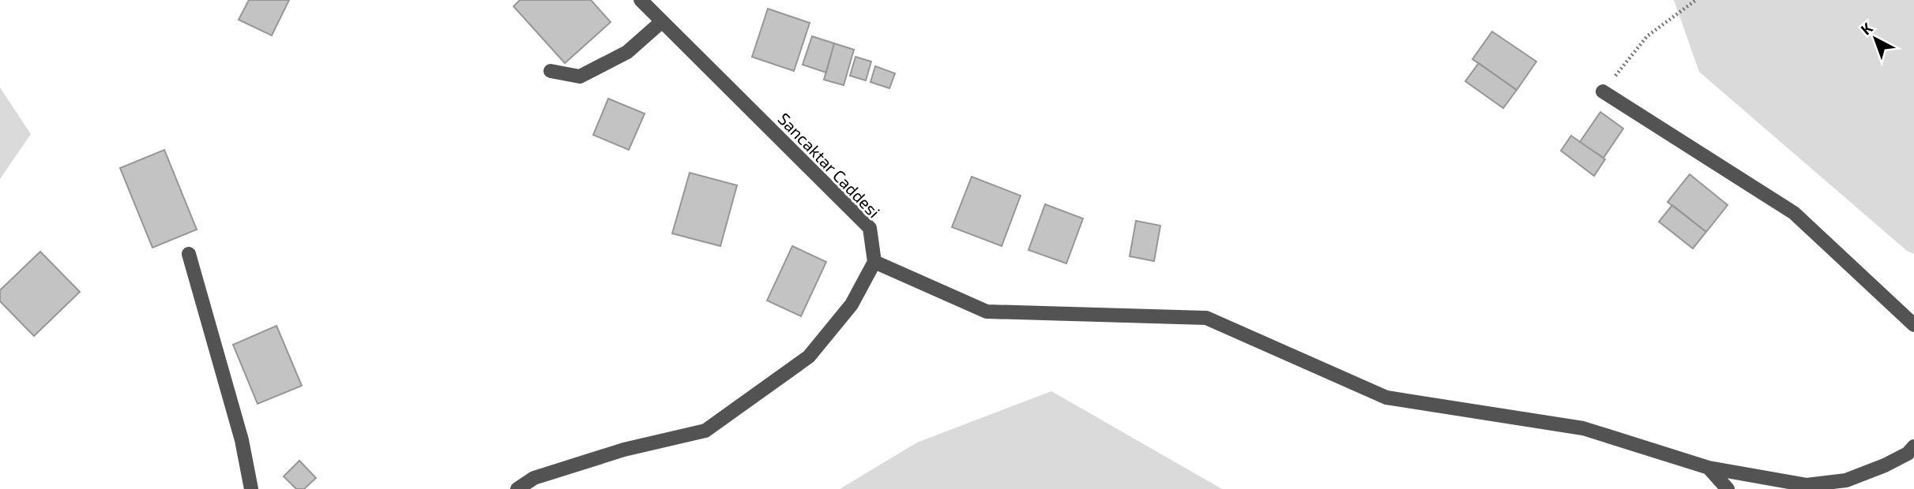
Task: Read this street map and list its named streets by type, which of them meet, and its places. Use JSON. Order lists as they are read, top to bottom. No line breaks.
{"streets":{"street":["Sancaktar Caddesi"]},"north":"top left"}
